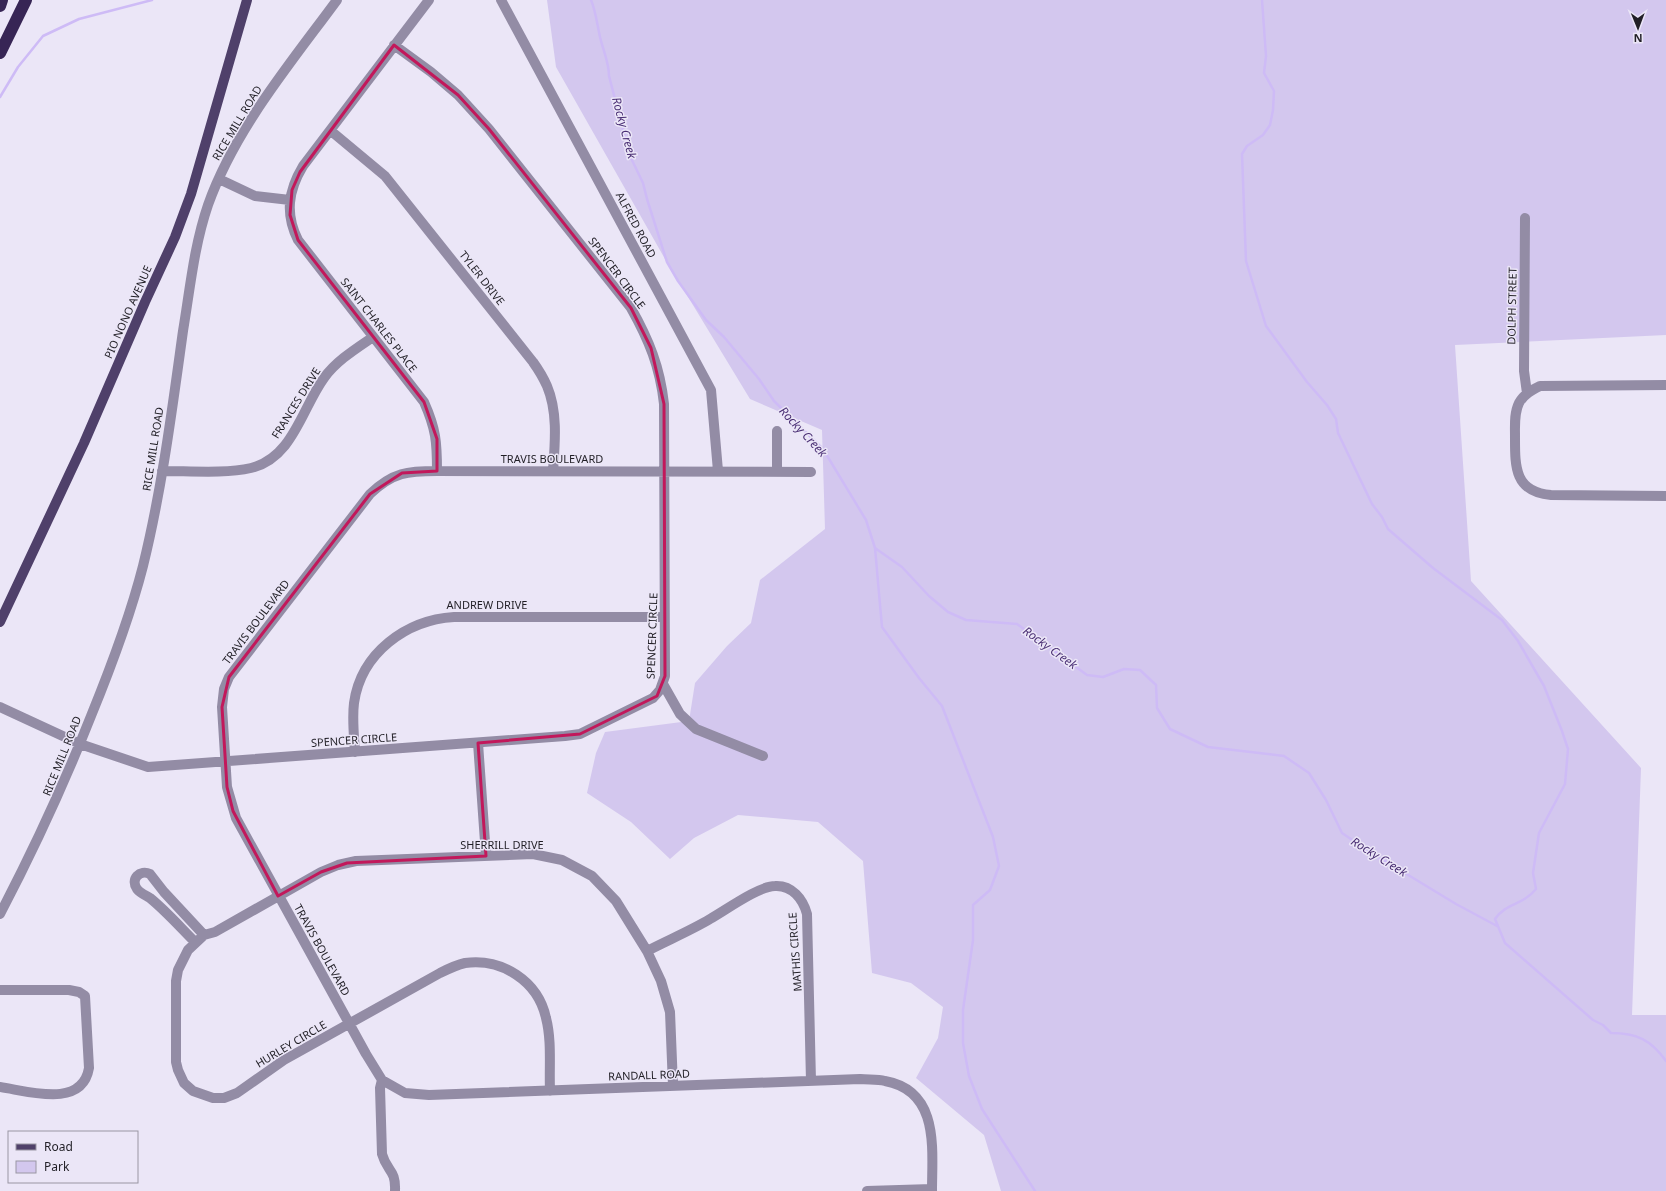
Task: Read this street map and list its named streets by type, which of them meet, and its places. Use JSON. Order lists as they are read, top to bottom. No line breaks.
{"streets":{"main road":["PIO NONO AVENUE"],"street":["RICE MILL ROAD","ALFRED ROAD","SPENCER CIRCLE","TYLER DRIVE","DOLPH STREET","SAINT CHARLES PLACE","FRANCES DRIVE","TRAVIS BOULEVARD","ANDREW DRIVE","SHERRILL DRIVE","MATHIS CIRCLE","HURLEY CIRCLE","RANDALL ROAD"]},"crossings":[["RICE MILL ROAD","SPENCER CIRCLE"],["RICE MILL ROAD","FRANCES DRIVE"],["ALFRED ROAD","TRAVIS BOULEVARD"],["SPENCER CIRCLE","SAINT CHARLES PLACE"],["SPENCER CIRCLE","TRAVIS BOULEVARD"],["SPENCER CIRCLE","ANDREW DRIVE"],["TYLER DRIVE","SAINT CHARLES PLACE"],["TYLER DRIVE","TRAVIS BOULEVARD"],["SAINT CHARLES PLACE","FRANCES DRIVE"],["SAINT CHARLES PLACE","TRAVIS BOULEVARD"],["TRAVIS BOULEVARD","SHERRILL DRIVE"],["TRAVIS BOULEVARD","HURLEY CIRCLE"],["TRAVIS BOULEVARD","RANDALL ROAD"],["SHERRILL DRIVE","MATHIS CIRCLE"],["SHERRILL DRIVE","HURLEY CIRCLE"],["SHERRILL DRIVE","RANDALL ROAD"],["MATHIS CIRCLE","RANDALL ROAD"],["HURLEY CIRCLE","RANDALL ROAD"]],"water":["Rocky Creek"],"legend":["Road","Park"],"north":"bottom"}
